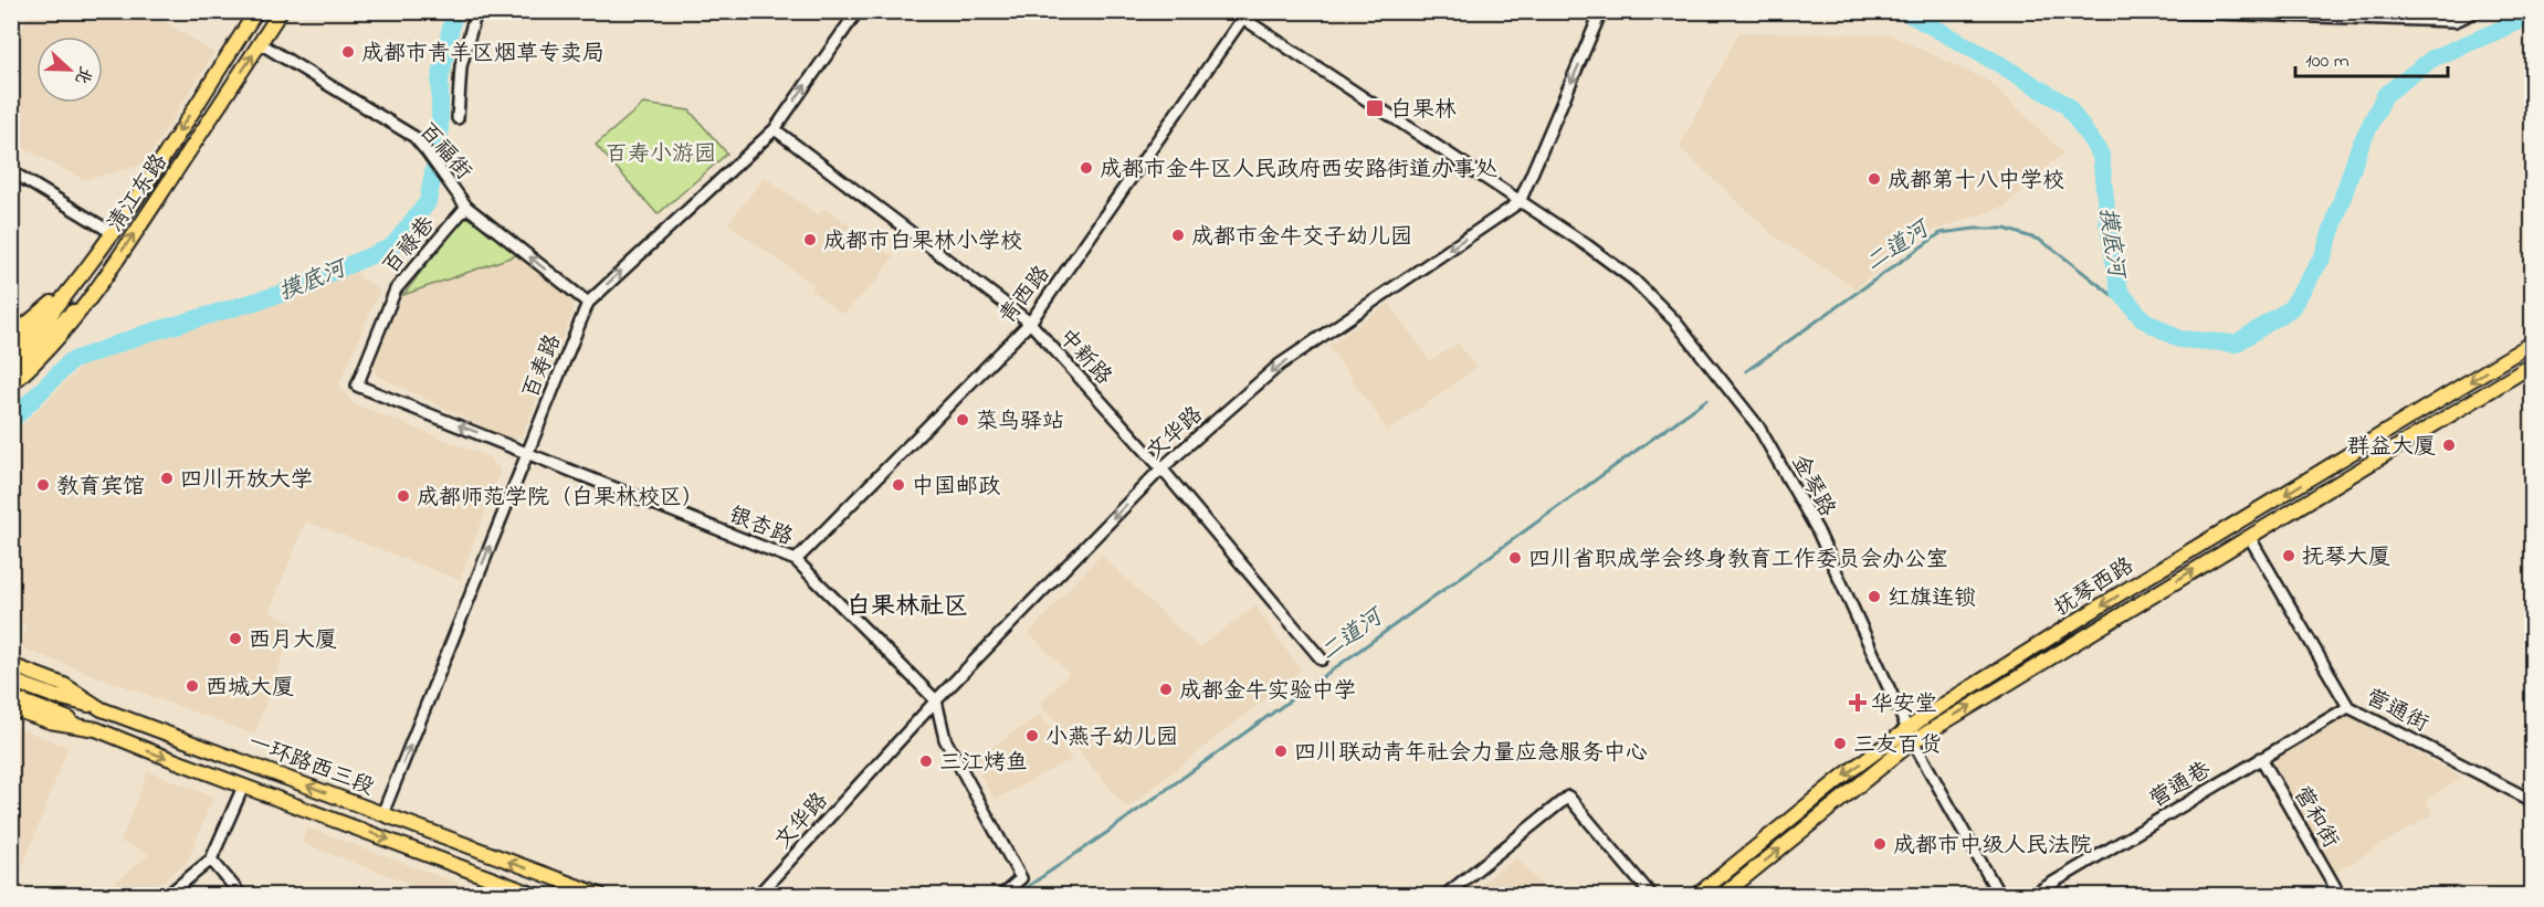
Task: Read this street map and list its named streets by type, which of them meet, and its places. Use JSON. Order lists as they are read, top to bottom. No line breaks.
{"streets":{"main road":["清江东路","抚琴西路","一环路西三段"],"street":["百福街","百禄巷","青西路","中新路","百寿路","文华路","金琴路","银杏路","营通街","营通巷","营和街"]},"crossings":[["百福街","清江东路"],["百福街","百禄巷"],["百福街","百寿路"],["百禄巷","银杏路"],["青西路","中新路"],["青西路","金琴路"],["青西路","银杏路"],["中新路","百寿路"],["中新路","文华路"],["百寿路","银杏路"],["百寿路","一环路西三段"],["文华路","金琴路"],["文华路","银杏路"],["金琴路","抚琴西路"],["抚琴西路","营通街"],["营通街","营通巷"],["营通巷","营和街"]],"one_way":["百福街","百寿路","文华路"],"districts":["白果林社区"],"water":["摸底河","二道河"],"parks":["百寿小游园"],"places":{"other":["成都市青羊区烟草专卖局","成都市金牛区人民政府西安路街道办事处","成都第十八中学校","成都市金牛交子幼儿园","成都市白果林小学校","菜鸟驿站","群益大厦","四川开放大学","教育宾馆","中国邮政","成都师范学院（白果林校区）","抚琴大厦","四川省职成学会终身教育工作委员会办公室","红旗连锁","西月大厦","西城大厦","成都金牛实验中学","小燕子幼儿园","三友百货","四川联动青年社会力量应急服务中心","三江烤鱼","成都市中级人民法院"],"transit":["白果林"],"health":["华安堂"]},"scale_bar":"100 m","north":"right"}
